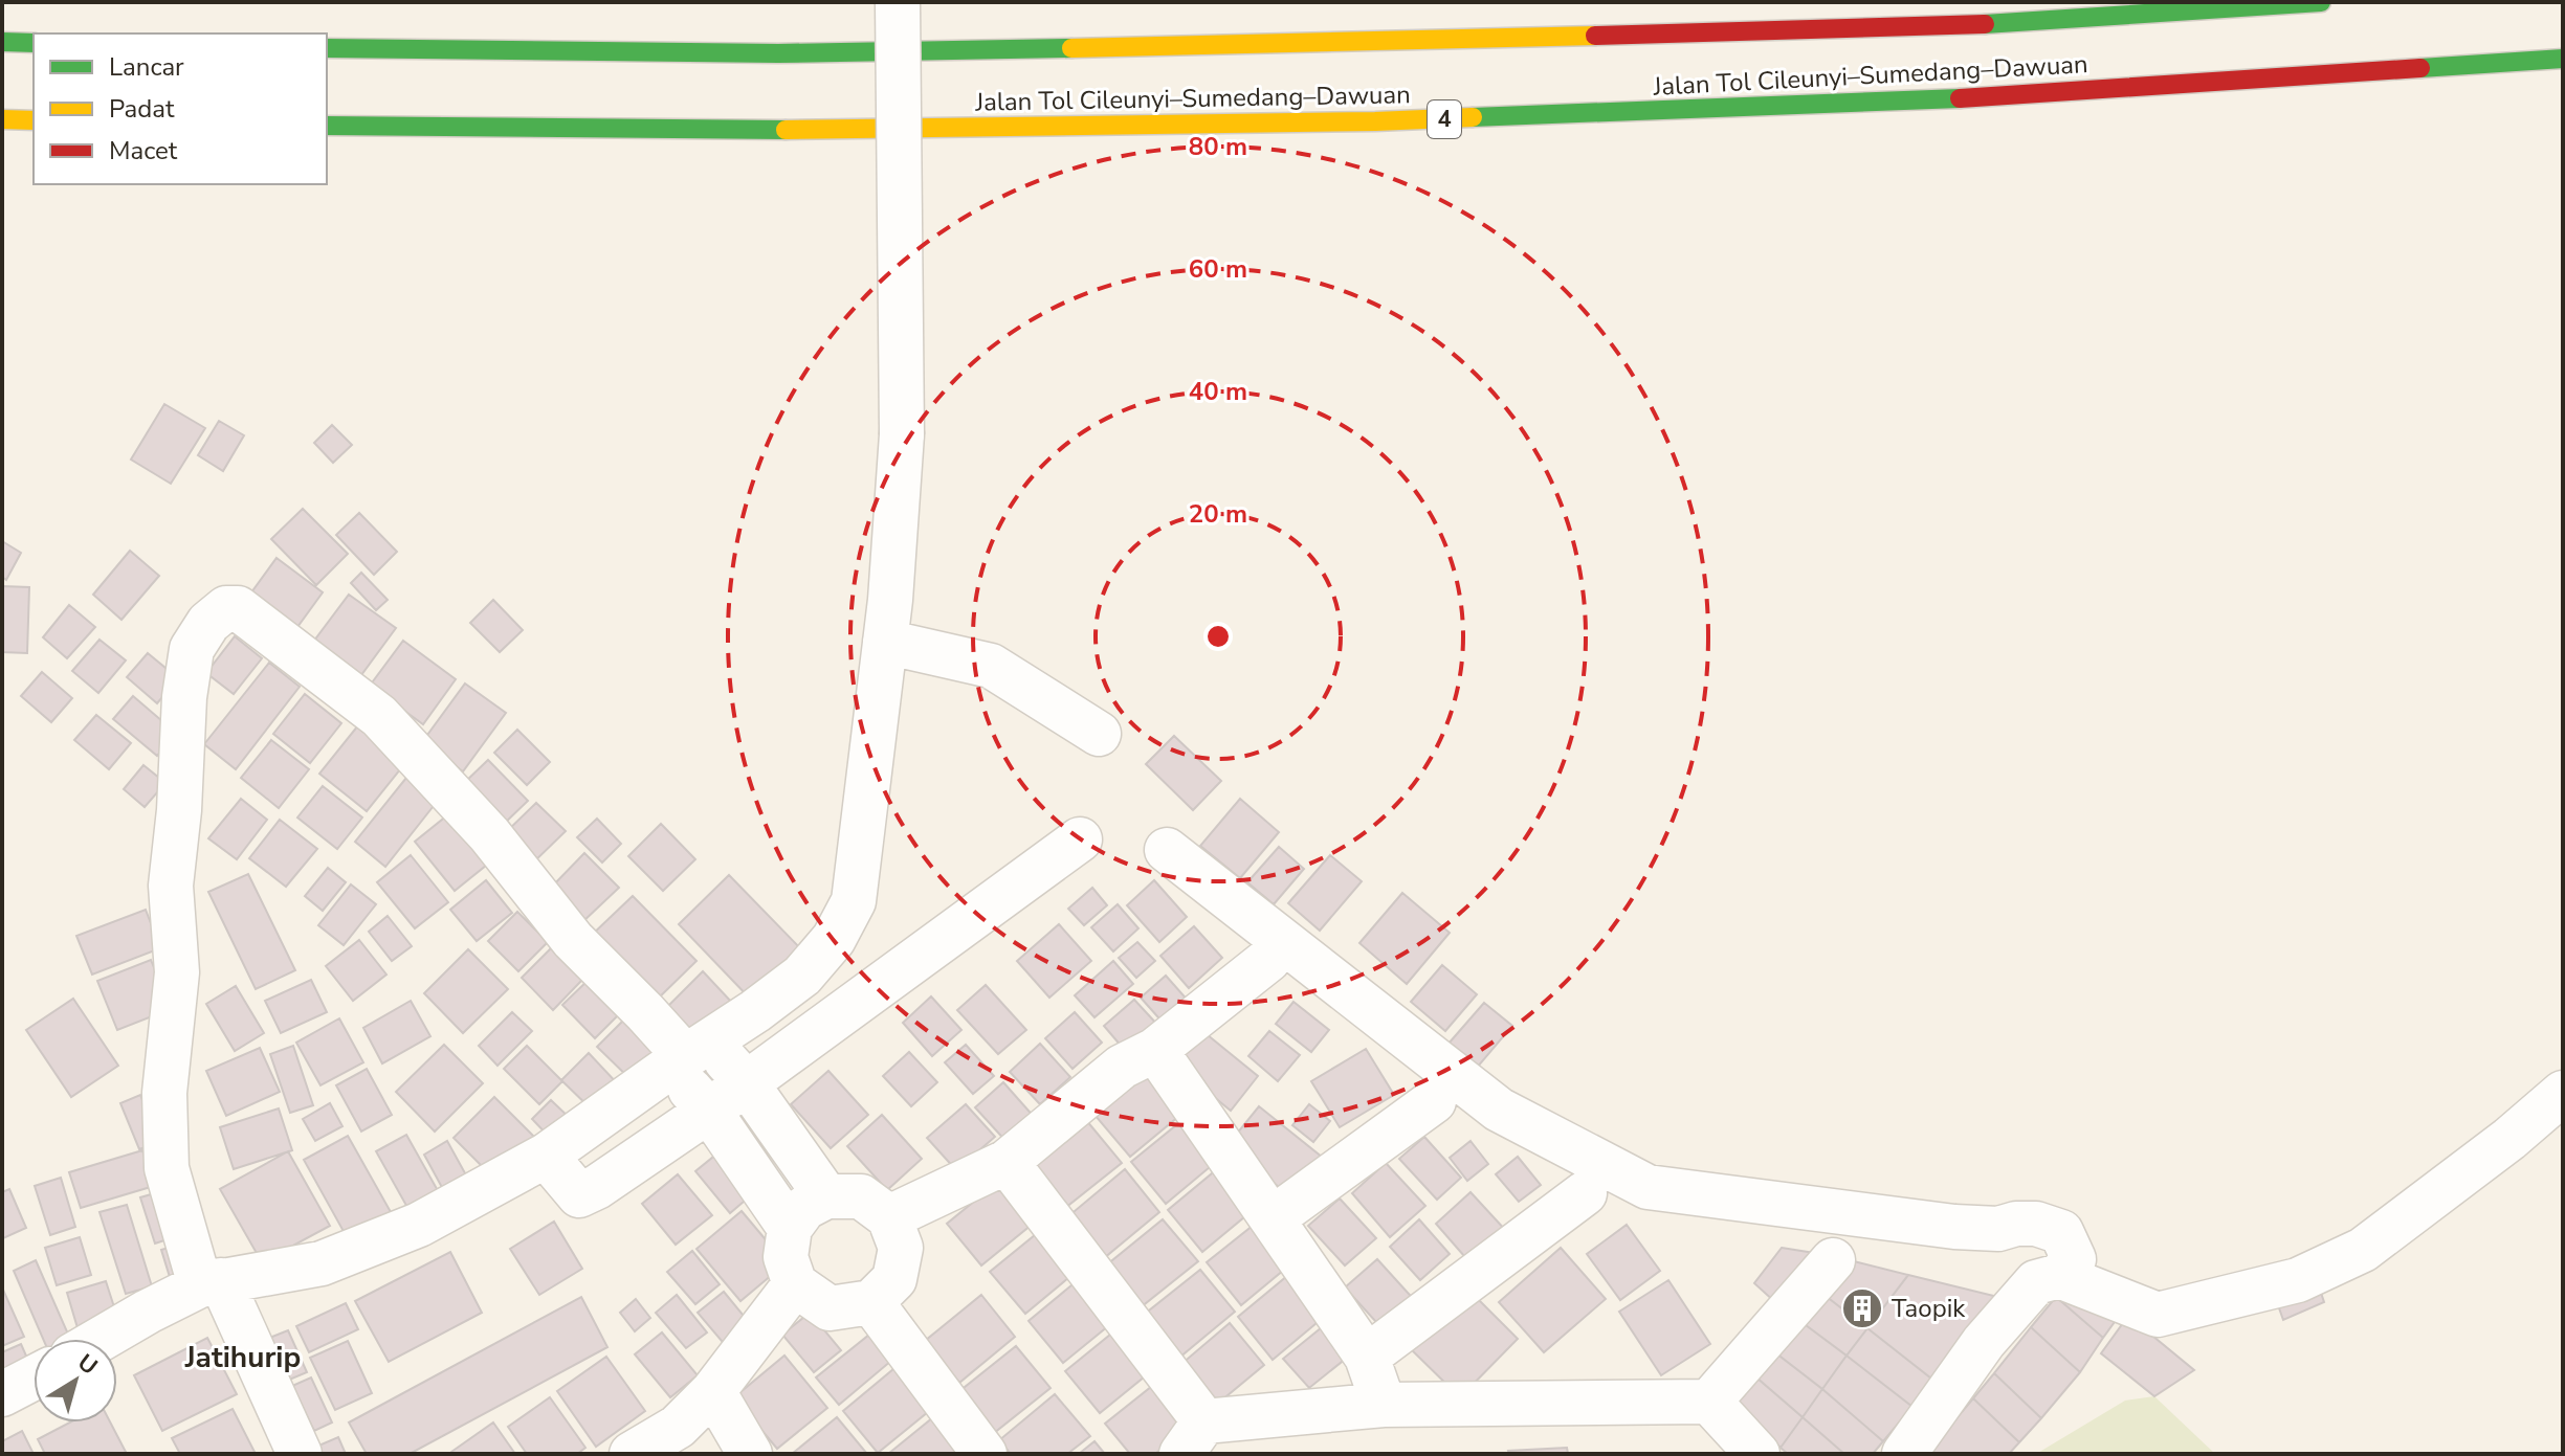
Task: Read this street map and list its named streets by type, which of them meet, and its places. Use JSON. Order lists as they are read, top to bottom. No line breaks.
{"streets":{"highway":["Jalan Tol Cileunyi–Sumedang–Dawuan","4"]},"districts":["Jatihurip"],"places":{"building":["Taopik"]},"legend":["Lancar","Padat","Macet"],"north":"top right","rings":["80 m","60 m","40 m","20 m"]}
